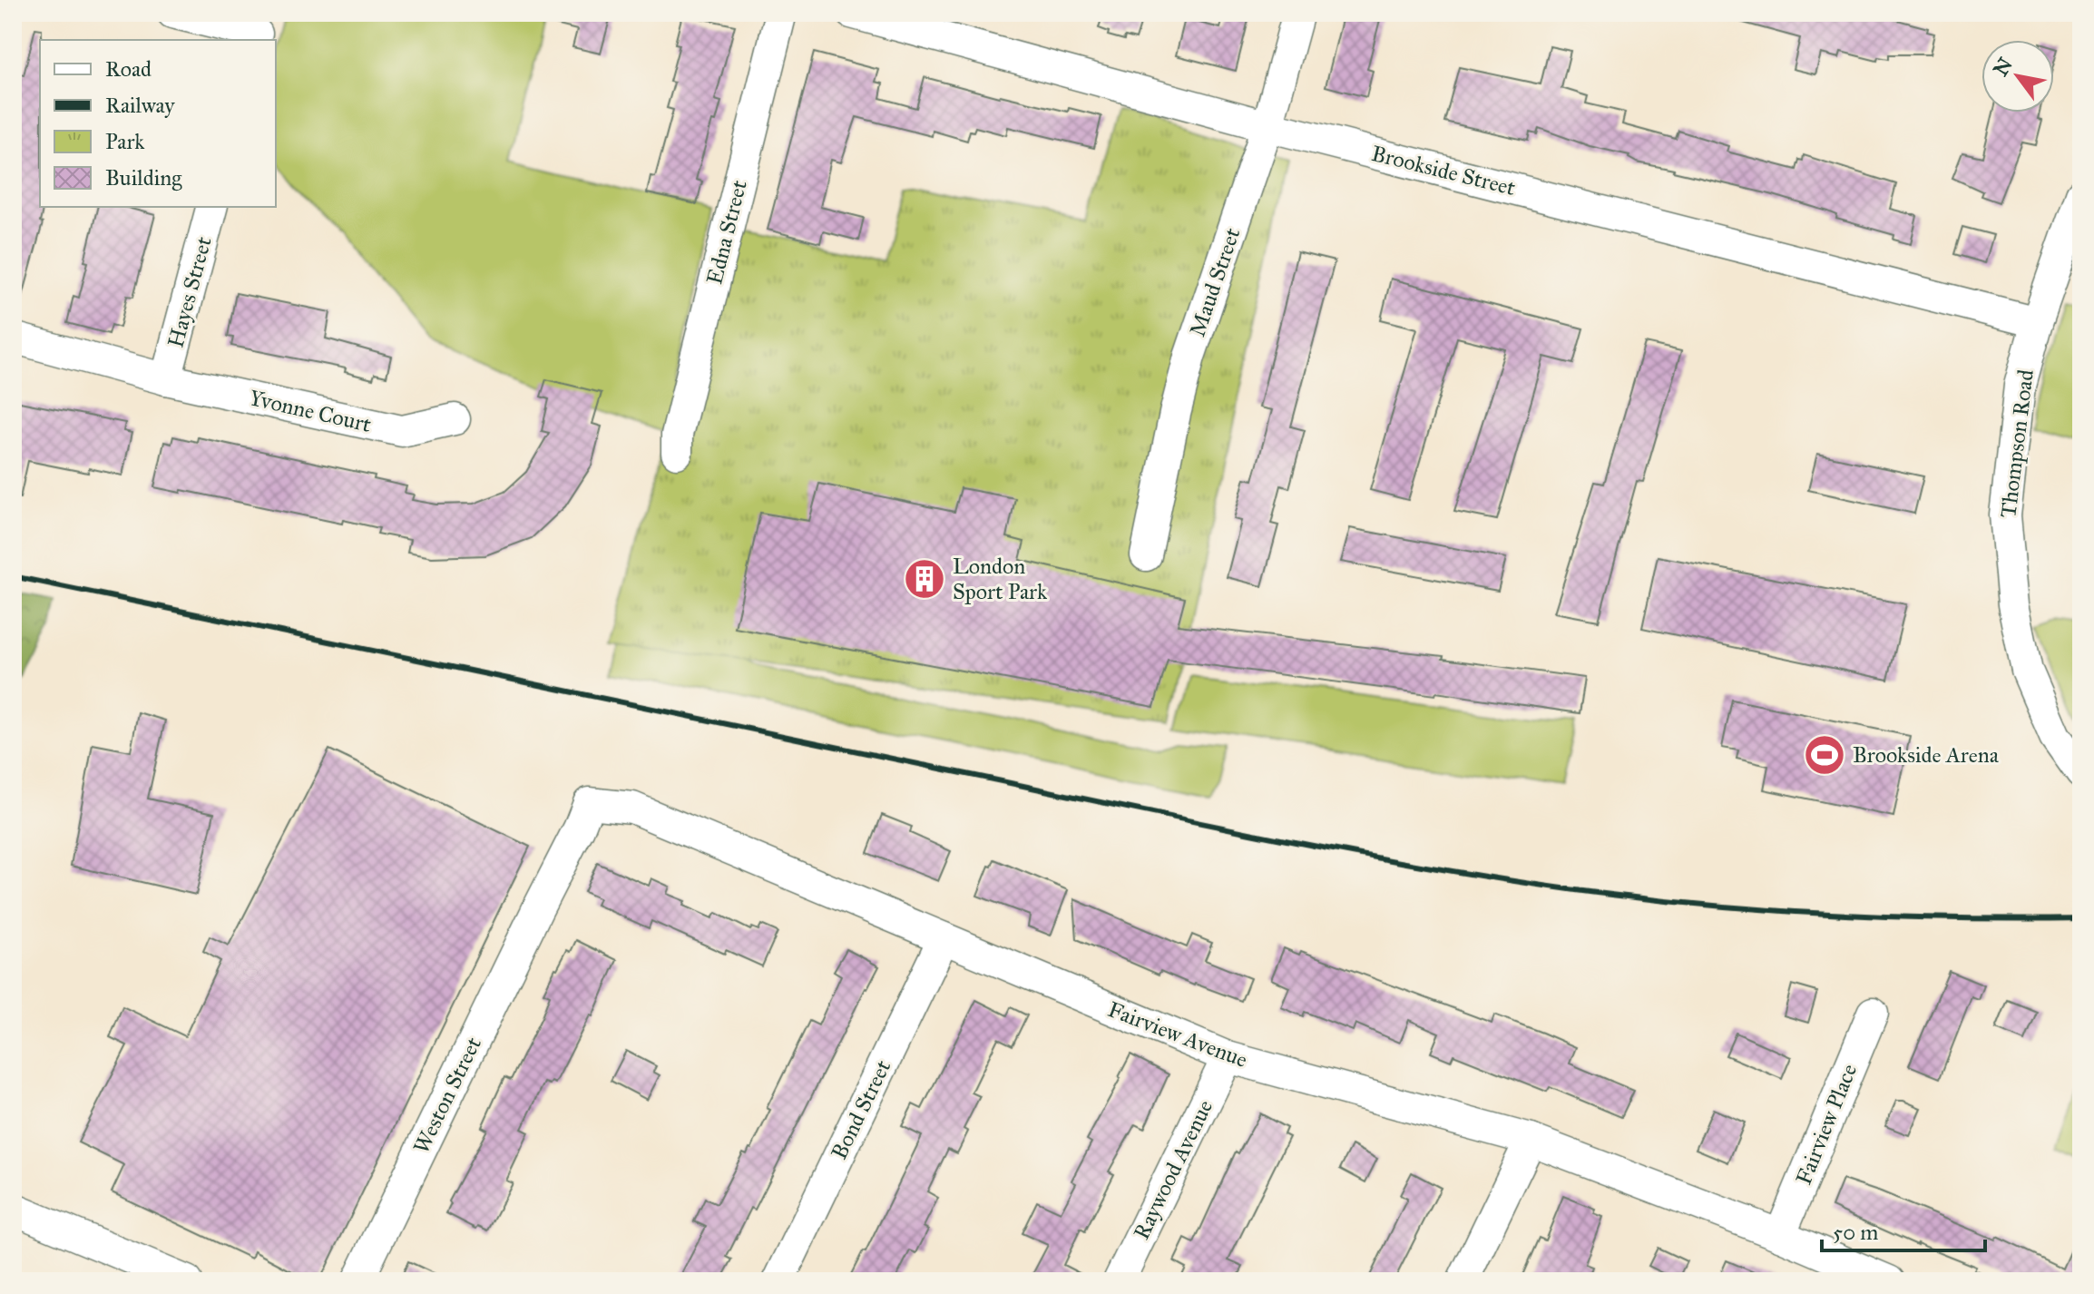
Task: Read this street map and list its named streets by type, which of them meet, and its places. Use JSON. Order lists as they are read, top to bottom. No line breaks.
{"streets":{"street":["Brookside Street","Edna Street","Maud Street","Hayes Street","Yvonne Court","Thompson Road","Fairview Avenue","Weston Street","Bond Street","Fairview Place","Raywood Avenue"]},"crossings":[["Brookside Street","Maud Street"],["Brookside Street","Thompson Road"],["Hayes Street","Yvonne Court"],["Fairview Avenue","Weston Street"],["Fairview Avenue","Bond Street"],["Fairview Avenue","Fairview Place"],["Fairview Avenue","Raywood Avenue"]],"places":{"building":["London Sport Park"],"sports":["Brookside Arena"]},"legend":["Road","Railway","Park","Building"],"scale_bar":"50 m","north":"top left"}
